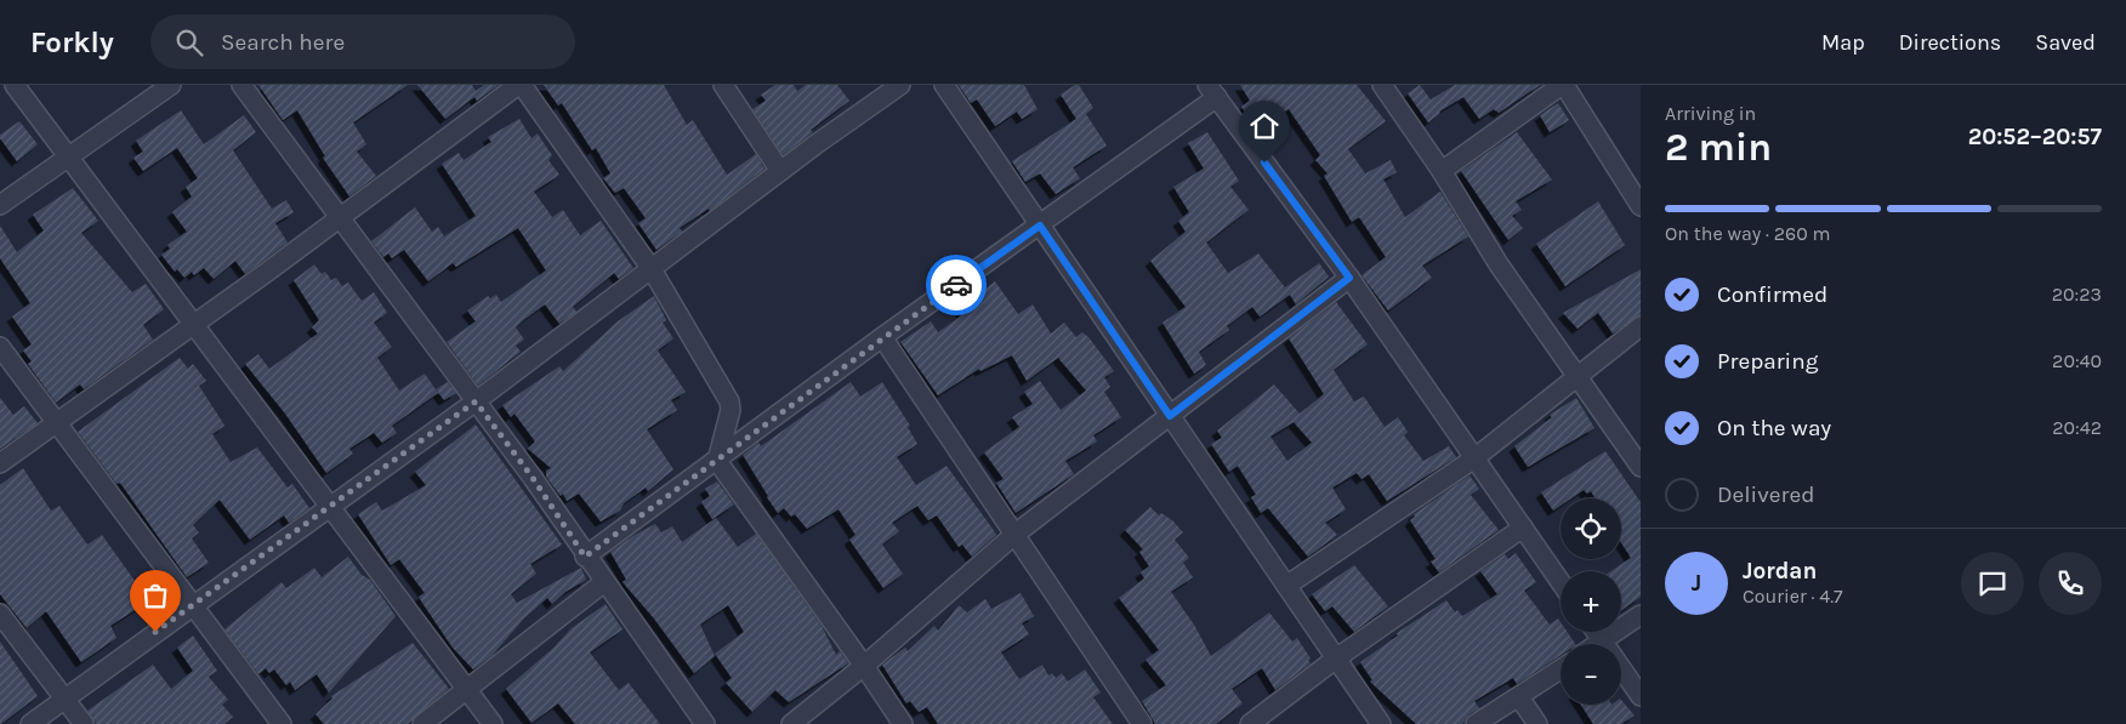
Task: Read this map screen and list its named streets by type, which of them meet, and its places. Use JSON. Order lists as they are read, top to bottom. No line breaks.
{"page":{"header":"Forkly","search":"Search here","nav":["Map","Directions","Saved"],"heading":["2 min","Arriving in","20:52–20:57"],"panel":["Jordan","Courier · 4.7"],"bar":"On the way · 260 m","list":[["Confirmed","20:23"],["Preparing","20:40"],["On the way","20:42"],"Delivered"],"map_buttons":["+","−"],"round":"J"}}
